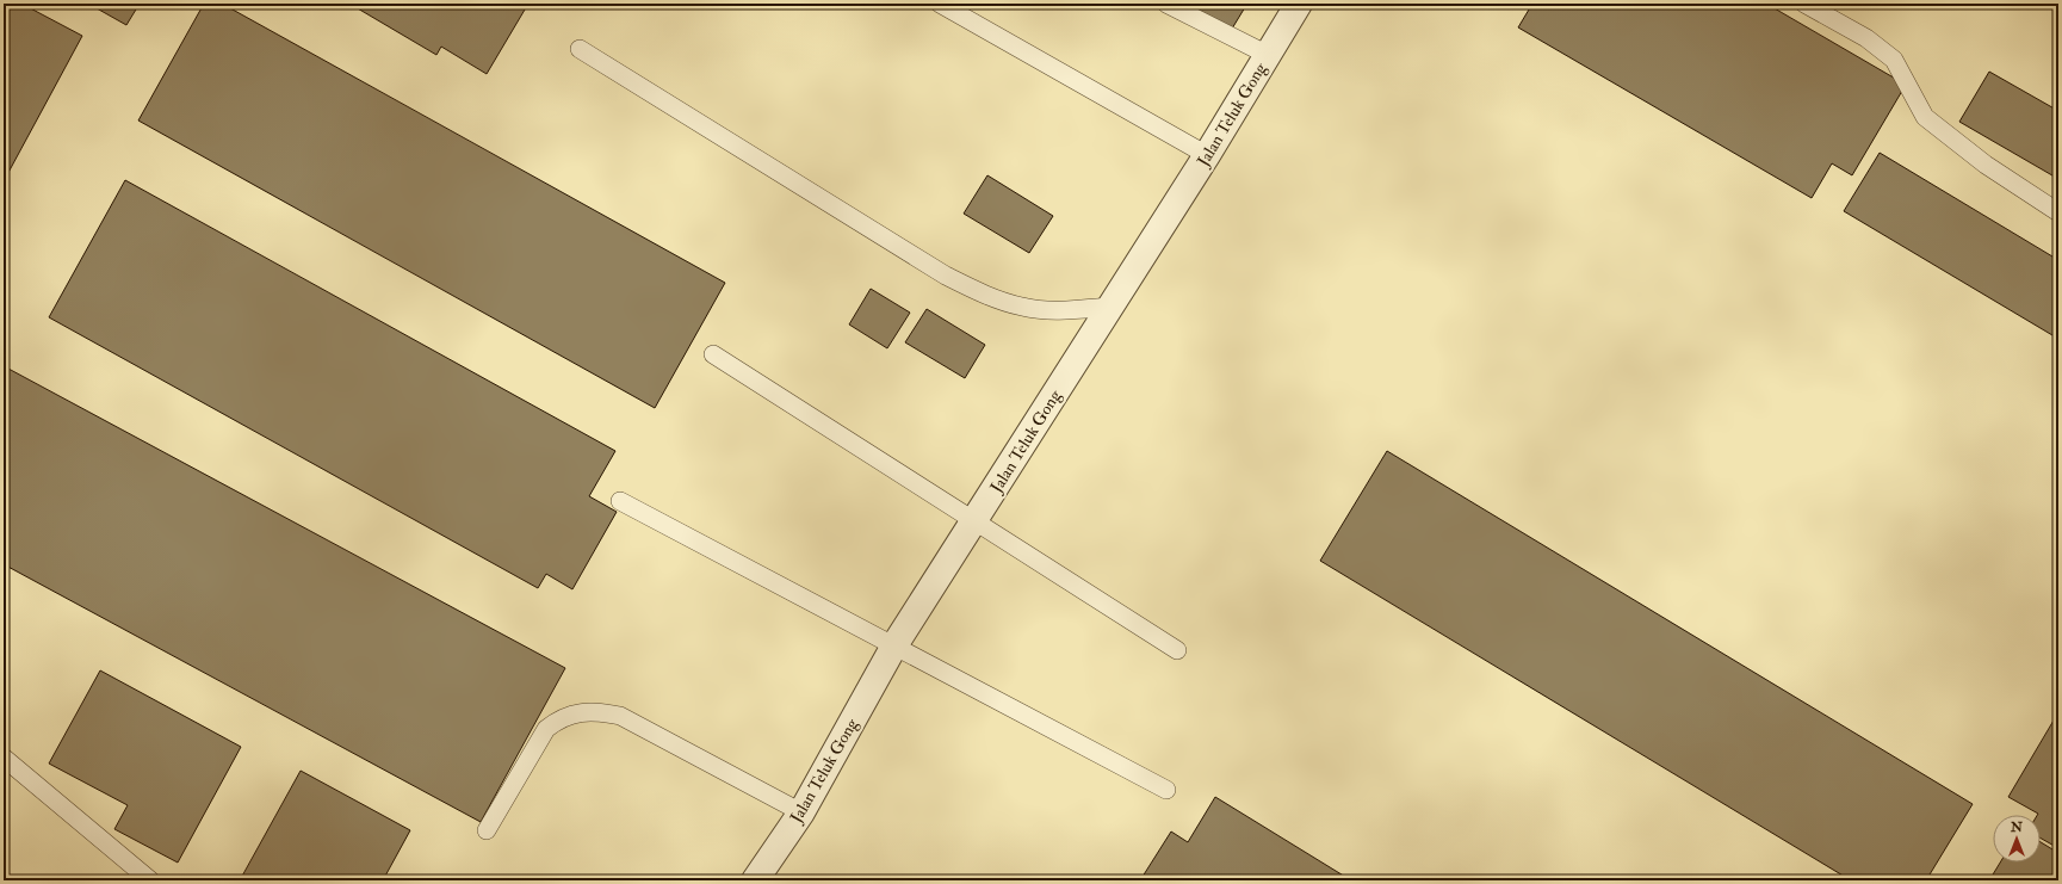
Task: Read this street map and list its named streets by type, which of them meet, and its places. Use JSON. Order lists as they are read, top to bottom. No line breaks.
{"streets":{"street":["Jalan Teluk Gong"]},"north":"top"}
